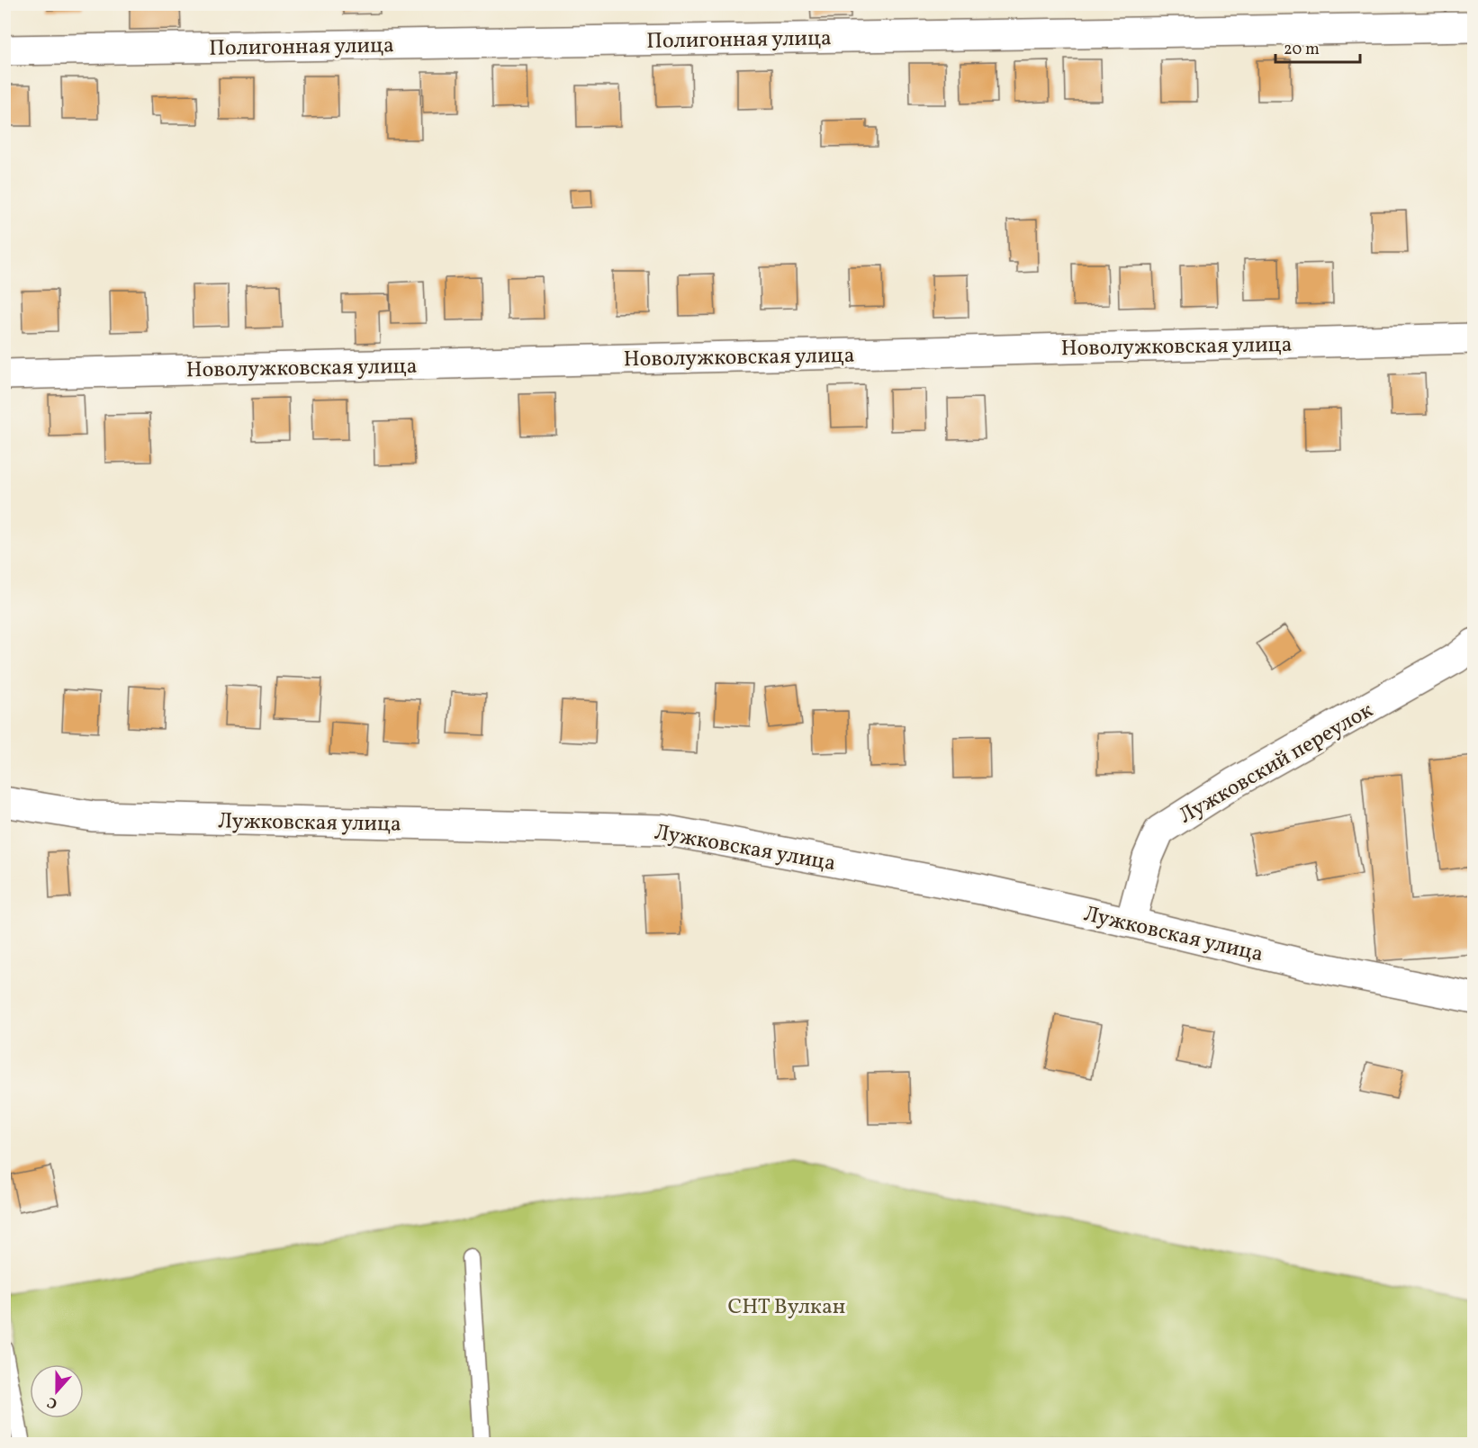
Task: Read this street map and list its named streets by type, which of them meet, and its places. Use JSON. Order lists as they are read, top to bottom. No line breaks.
{"streets":{"street":["Полигонная улица","Новолужковская улица","Лужковский переулок","Лужковская улица"]},"crossings":[["Лужковский переулок","Лужковская улица"]],"parks":["СНТ Вулкан"],"scale_bar":"20 m","north":"bottom"}
